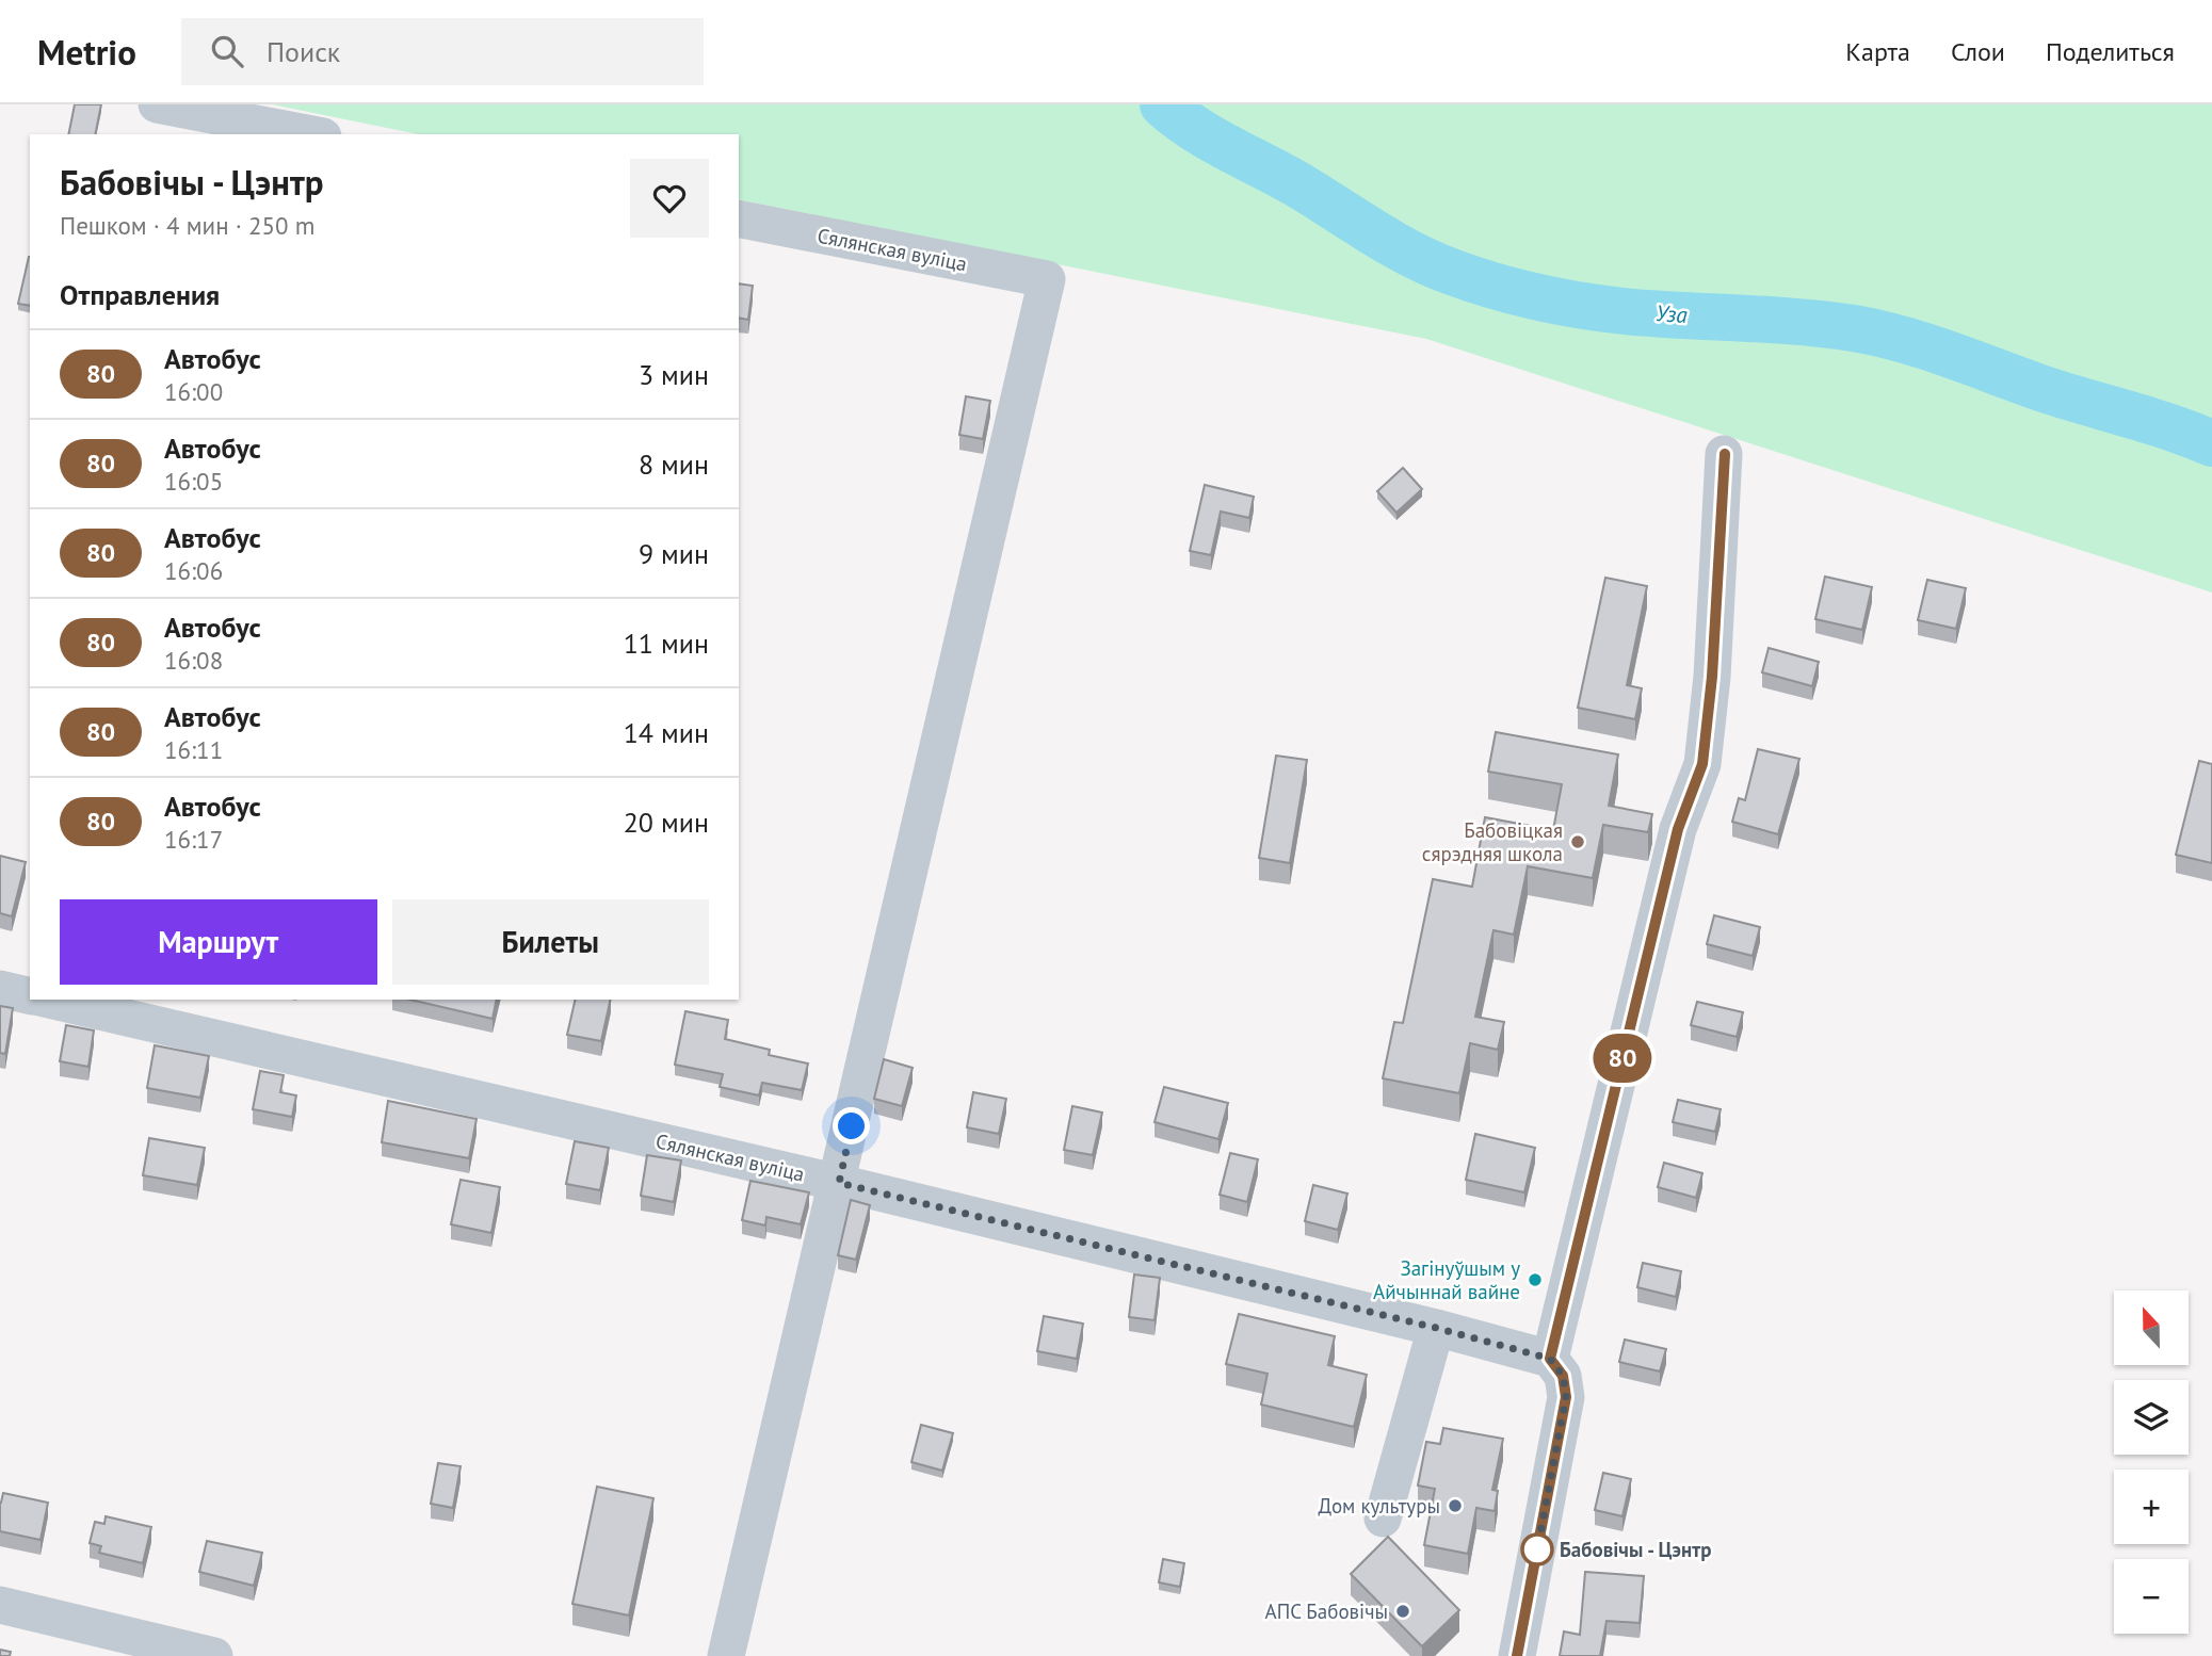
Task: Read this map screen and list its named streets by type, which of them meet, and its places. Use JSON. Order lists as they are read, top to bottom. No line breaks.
{"streets":{"street":["Сялянская вуліца"]},"water":["Уза"],"places":["Бабовіцкая сярэдняя школа","Загінуўшым у Айчыннай вайне","Дом культуры","Бабовічы - Цэнтр","АПС Бабовічы"],"lines":["bus line 80"],"north":"top","page":{"header":"Metrio","search":"Поиск","nav":["Карта","Слои","Поделиться"],"on_map":"80","heading":[["Бабовічы - Цэнтр","Пешком · 4 мин · 250 m"],"Отправления"],"list":[{"mark":"80","name":"Автобус","note":"16:00","value":"3 мин"},{"mark":"80","name":"Автобус","note":"16:05","value":"8 мин"},{"mark":"80","name":"Автобус","note":"16:06","value":"9 мин"},{"mark":"80","name":"Автобус","note":"16:08","value":"11 мин"},{"mark":"80","name":"Автобус","note":"16:11","value":"14 мин"},{"mark":"80","name":"Автобус","note":"16:17","value":"20 мин"}],"buttons":["Маршрут","Билеты"],"map_buttons":["+","−"]}}
